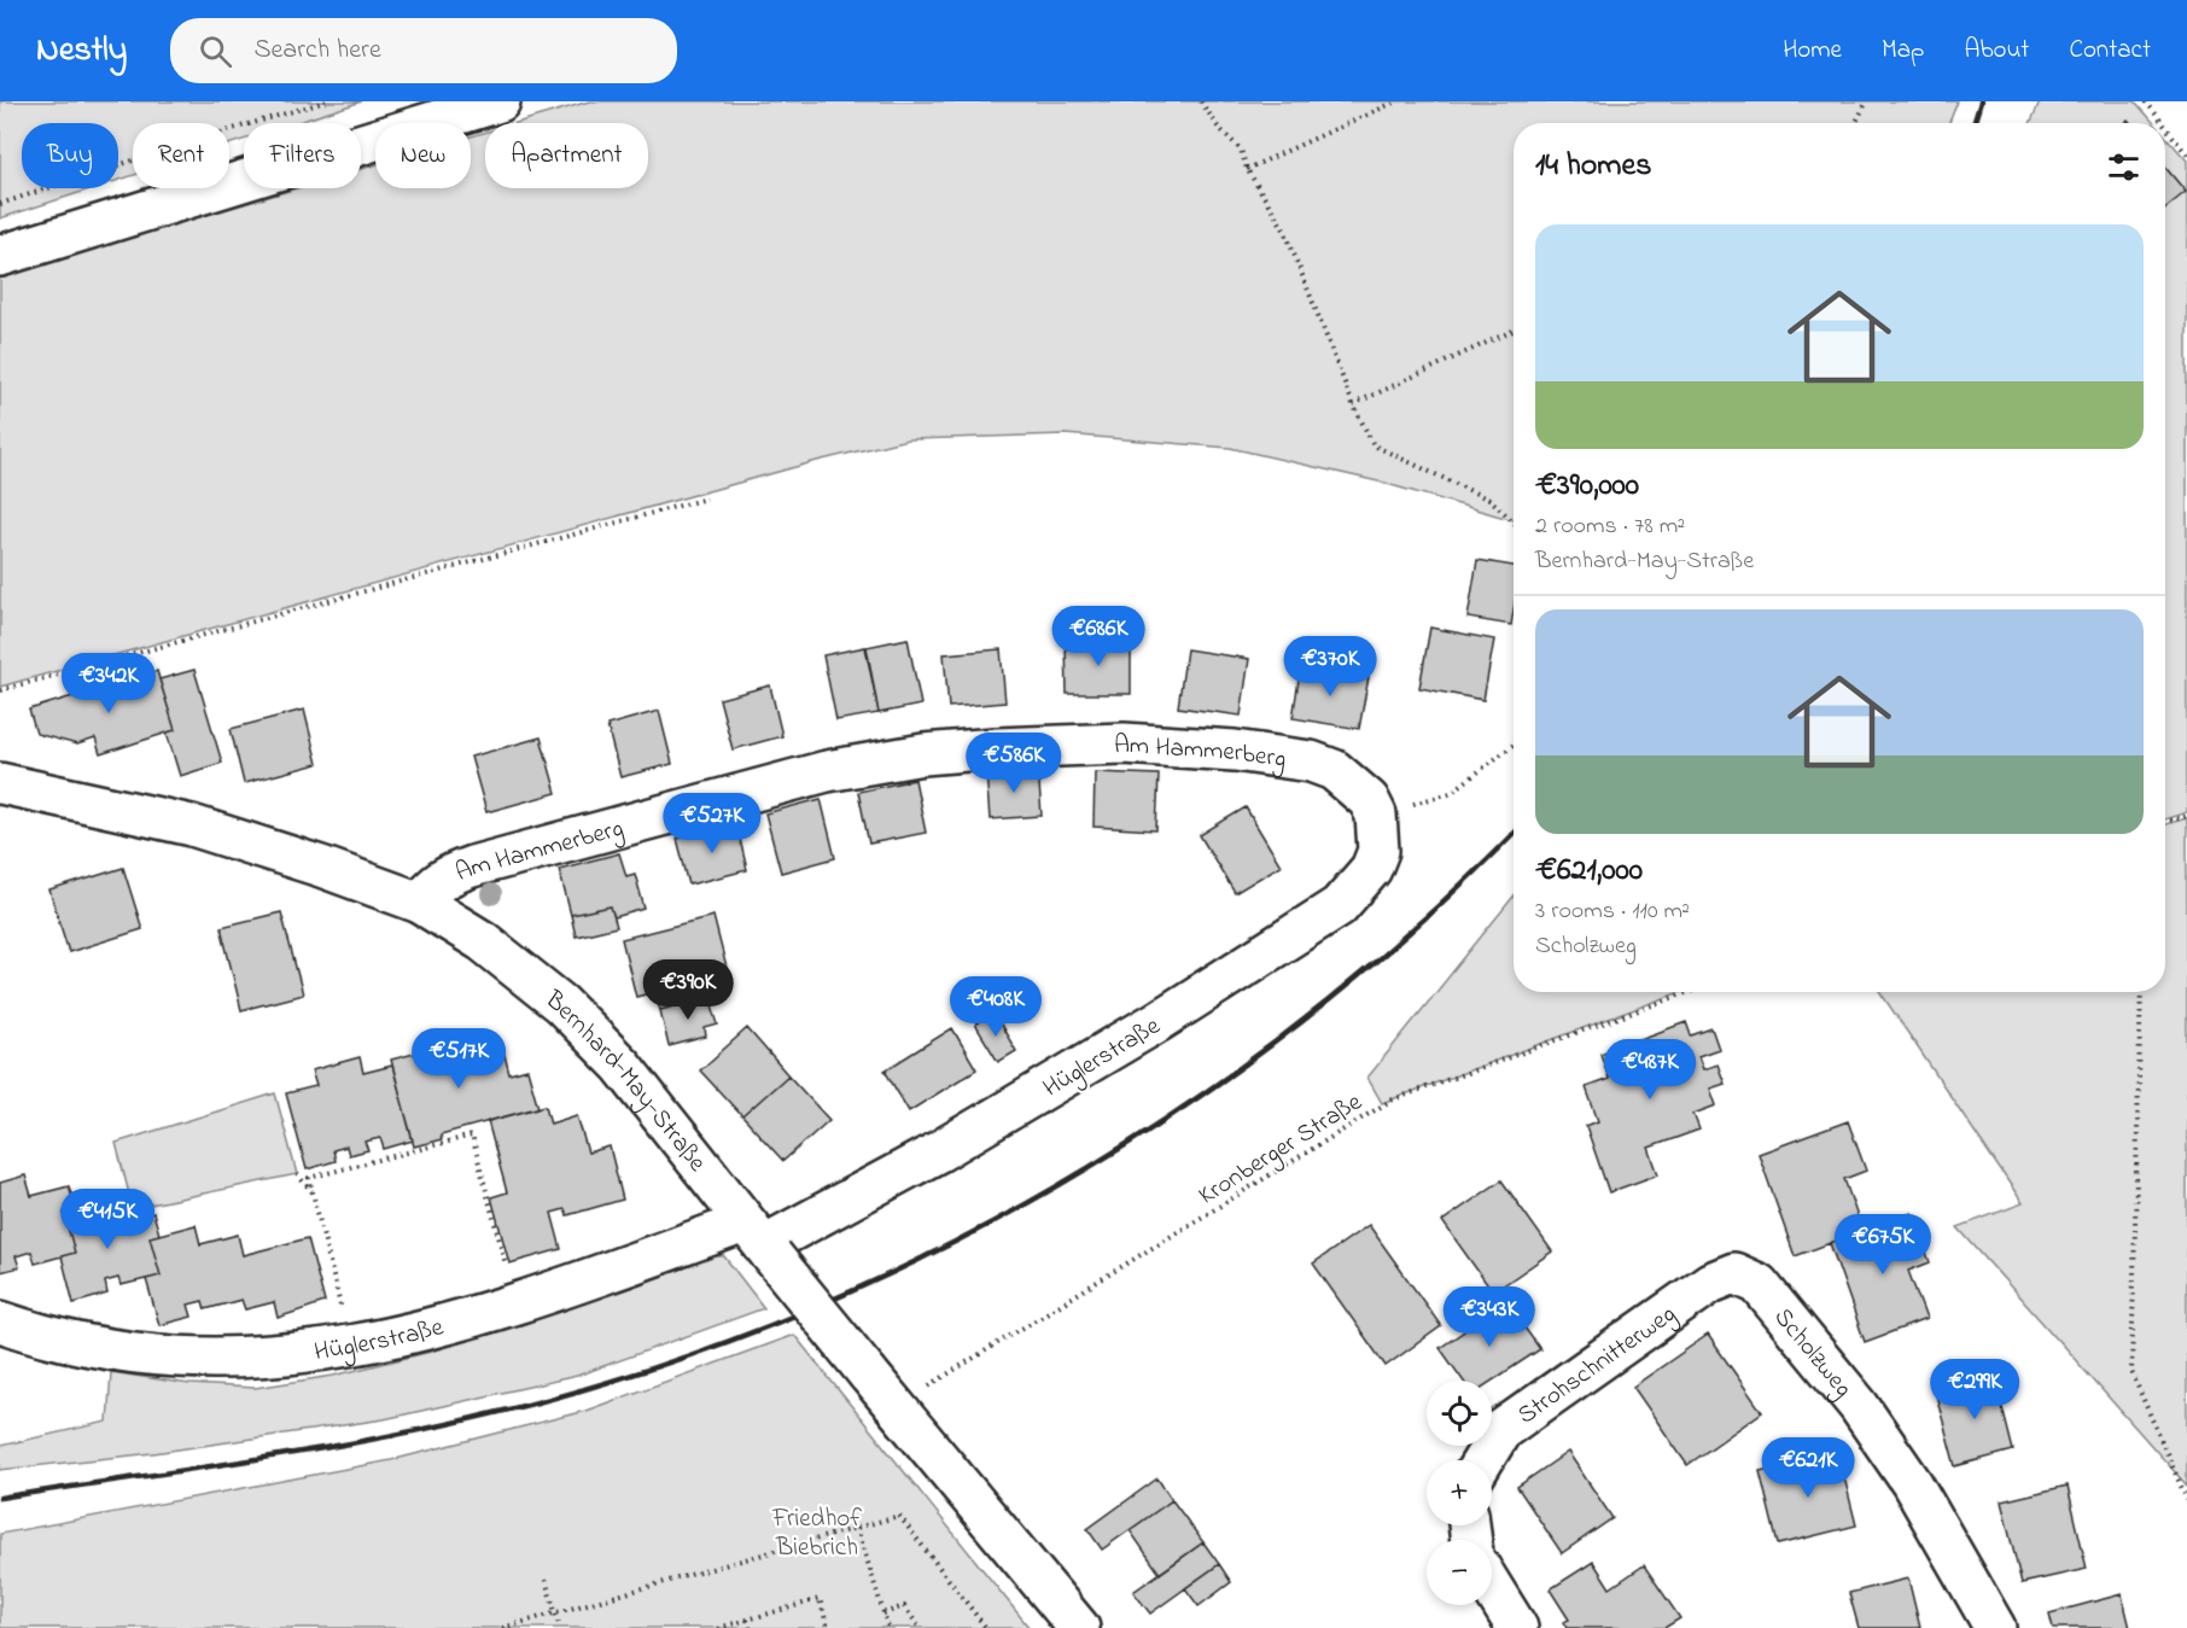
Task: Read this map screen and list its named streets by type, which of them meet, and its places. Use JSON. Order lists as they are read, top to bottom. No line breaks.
{"streets":{"street":["Am Hammerberg","Hüglerstraße","Bernhard-May-Straße","Scholzweg","Strohschnitterweg"],"path":["Kronberger Straße"]},"crossings":[["Am Hammerberg","Hüglerstraße"],["Am Hammerberg","Bernhard-May-Straße"],["Hüglerstraße","Bernhard-May-Straße"],["Bernhard-May-Straße","Kronberger Straße"],["Scholzweg","Strohschnitterweg"]],"parks":["Friedhof Biebrich"],"page":{"header":"Nestly","search":"Search here","nav":["Home","Map","About","Contact"],"chip":["Buy","Rent","Filters","New","Apartment"],"heading":"14 homes","list":[{"name":"€390,000","note":"2 rooms · 78 m² · Bernhard-May-Straße"},{"name":"€621,000","note":"3 rooms · 110 m² · Scholzweg"}],"price":["€686K","€370K","€342K","€586K","€527K","€390K","€408K","€517K","€487K","€415K","€675K","€343K","€299K","€621K"],"map_buttons":["+","−"]}}
